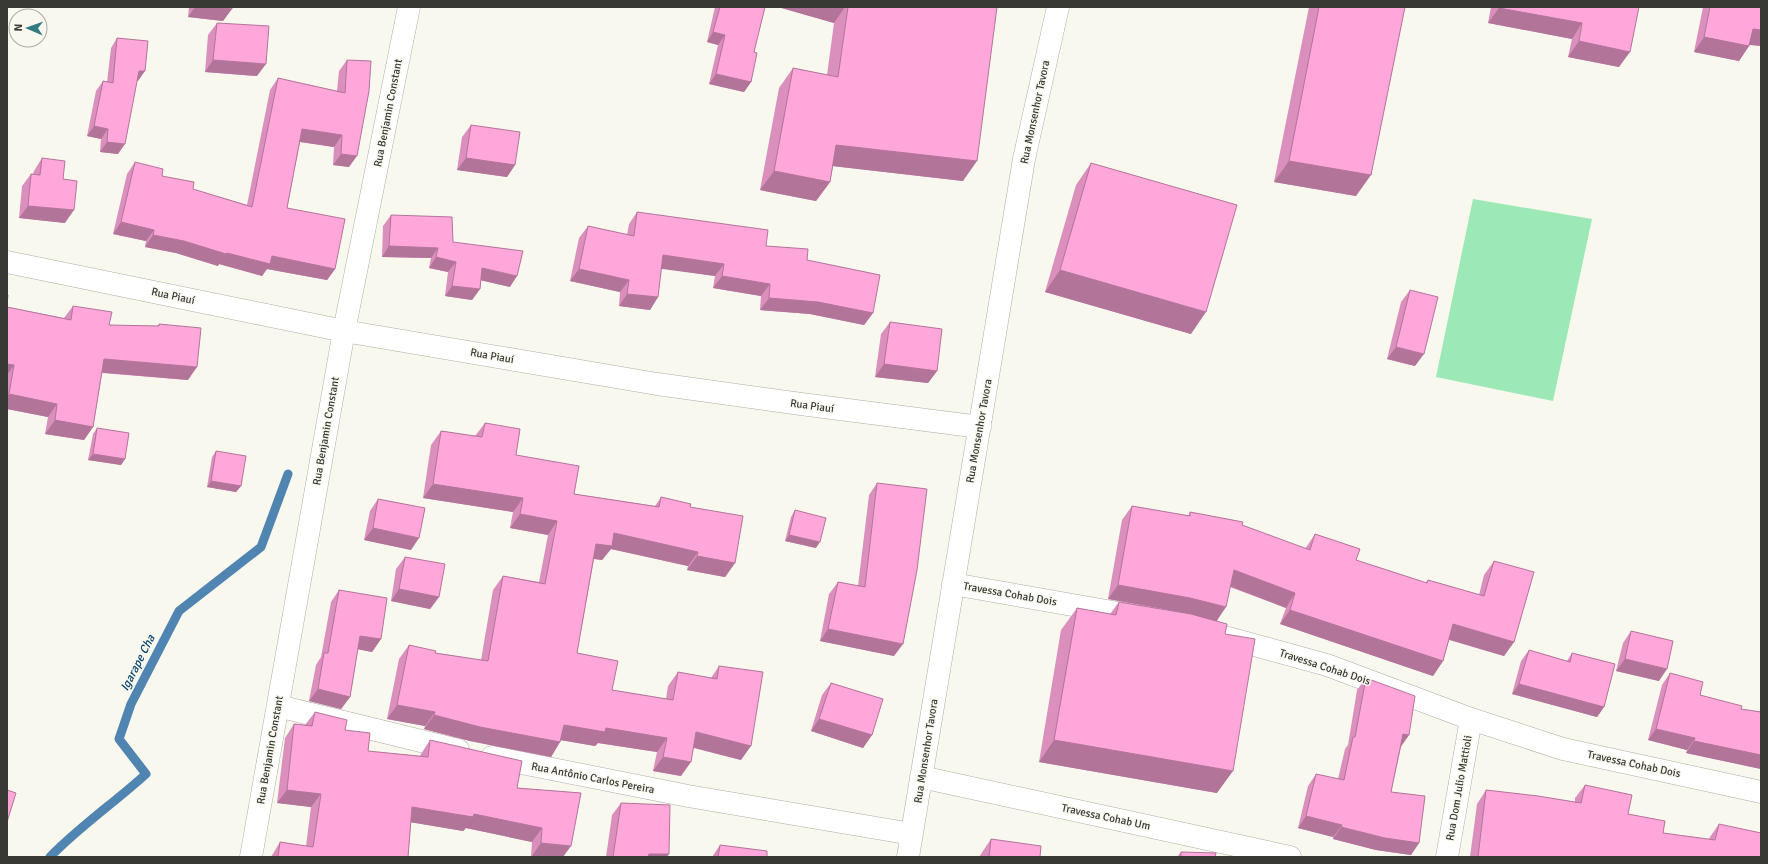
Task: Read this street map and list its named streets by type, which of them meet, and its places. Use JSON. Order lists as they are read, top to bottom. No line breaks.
{"streets":{"street":["Rua Monsenhor Tavora","Rua Benjamin Constant","Rua Piauí","Travessa Cohab Dois","Rua Antônio Carlos Pereira","Rua Dom Julio Mattioli","Travessa Cohab Um"]},"crossings":[["Rua Monsenhor Tavora","Rua Piauí"],["Rua Monsenhor Tavora","Travessa Cohab Dois"],["Rua Monsenhor Tavora","Rua Antônio Carlos Pereira"],["Rua Monsenhor Tavora","Travessa Cohab Um"],["Rua Benjamin Constant","Rua Piauí"],["Rua Benjamin Constant","Rua Antônio Carlos Pereira"],["Travessa Cohab Dois","Rua Dom Julio Mattioli"]],"water":["Igarape Cha"],"north":"left"}
